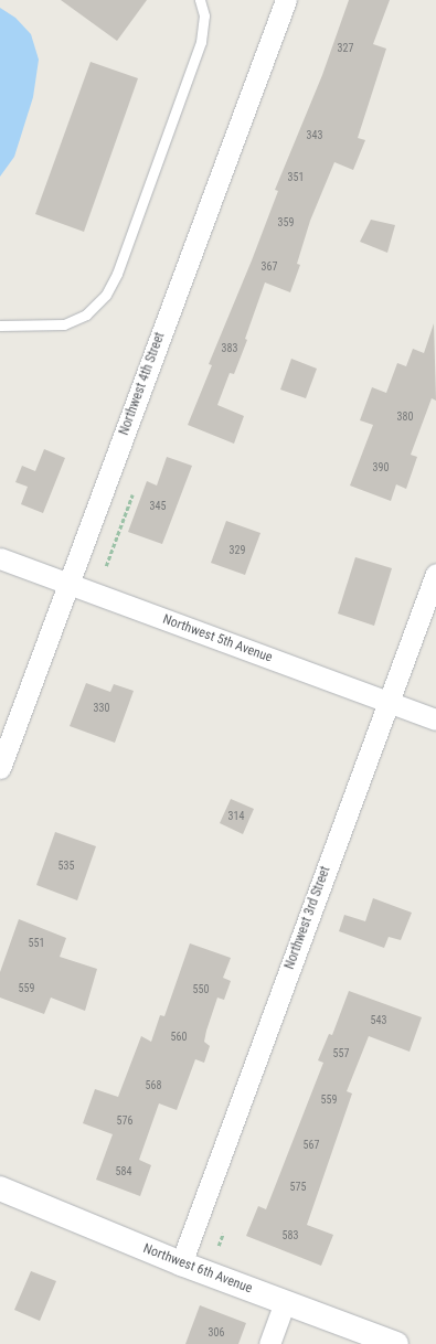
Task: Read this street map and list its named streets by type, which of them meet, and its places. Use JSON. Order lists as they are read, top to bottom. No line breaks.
{"streets":{"street":["Northwest 4th Street","Northwest 5th Avenue","Northwest 3rd Street","Northwest 6th Avenue"]},"crossings":[["Northwest 4th Street","Northwest 5th Avenue"],["Northwest 5th Avenue","Northwest 3rd Street"],["Northwest 3rd Street","Northwest 6th Avenue"]],"house_numbers":["327","343","351","359","367","383","380","390","345","329","330","314","535","551","559","550","543","560","557","568","559","576","567","584","575","583","306"]}
